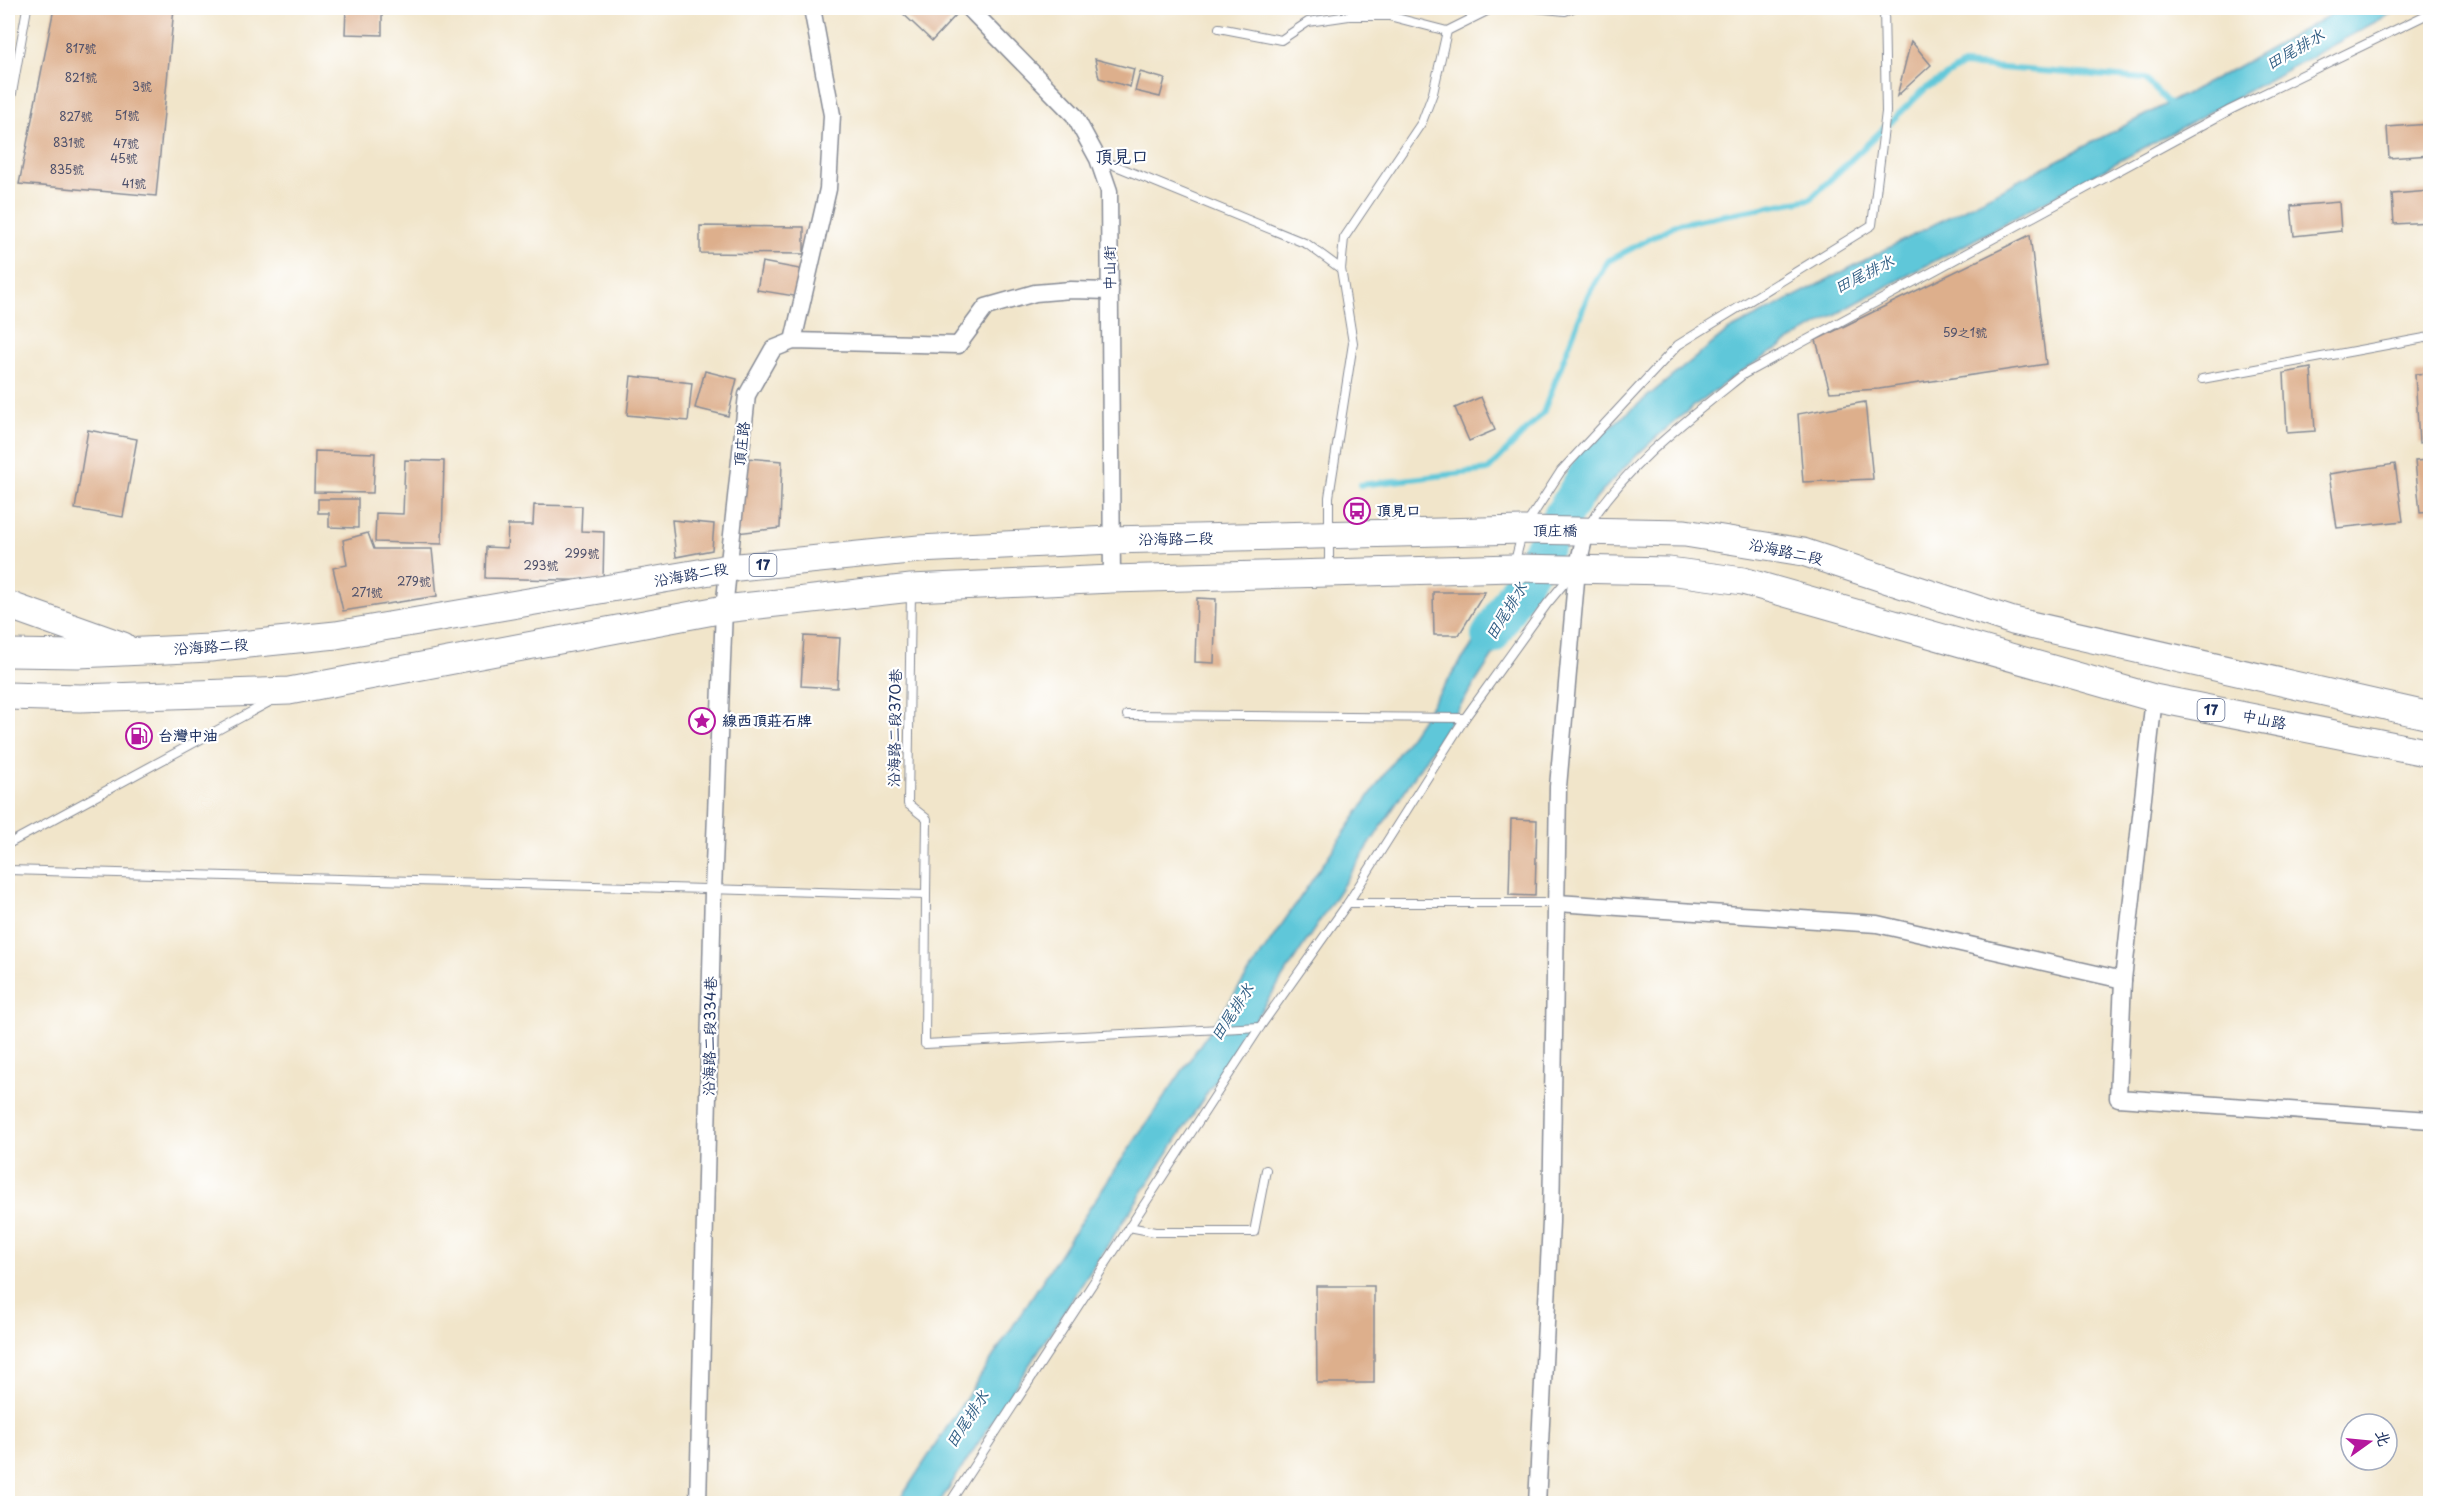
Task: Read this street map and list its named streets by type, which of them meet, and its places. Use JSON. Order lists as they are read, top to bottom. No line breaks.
{"streets":{"main road":["頂庄橋","沿海路二段","17","中山路"],"street":["中山街","頂庄路","沿海路二段334巷"],"lane":["沿海路二段370巷"]},"crossings":[["中山街","沿海路二段"],["中山街","17"],["頂庄路","沿海路二段"],["頂庄路","沿海路二段334巷"],["頂庄橋","沿海路二段"],["沿海路二段","沿海路二段334巷"],["17","中山路"],["17","沿海路二段370巷"],["17","沿海路二段334巷"]],"districts":["頂見口"],"water":["田尾排水"],"places":{"bus stop":["頂見口"],"place":["線西頂莊石牌"],"fuel station":["台灣中油"]},"house_numbers":["817號","821號","3號","51號","827號","831號","47號","45號","835號","41號","59之1號","299號","293號","279號","271號"],"north":"right"}
